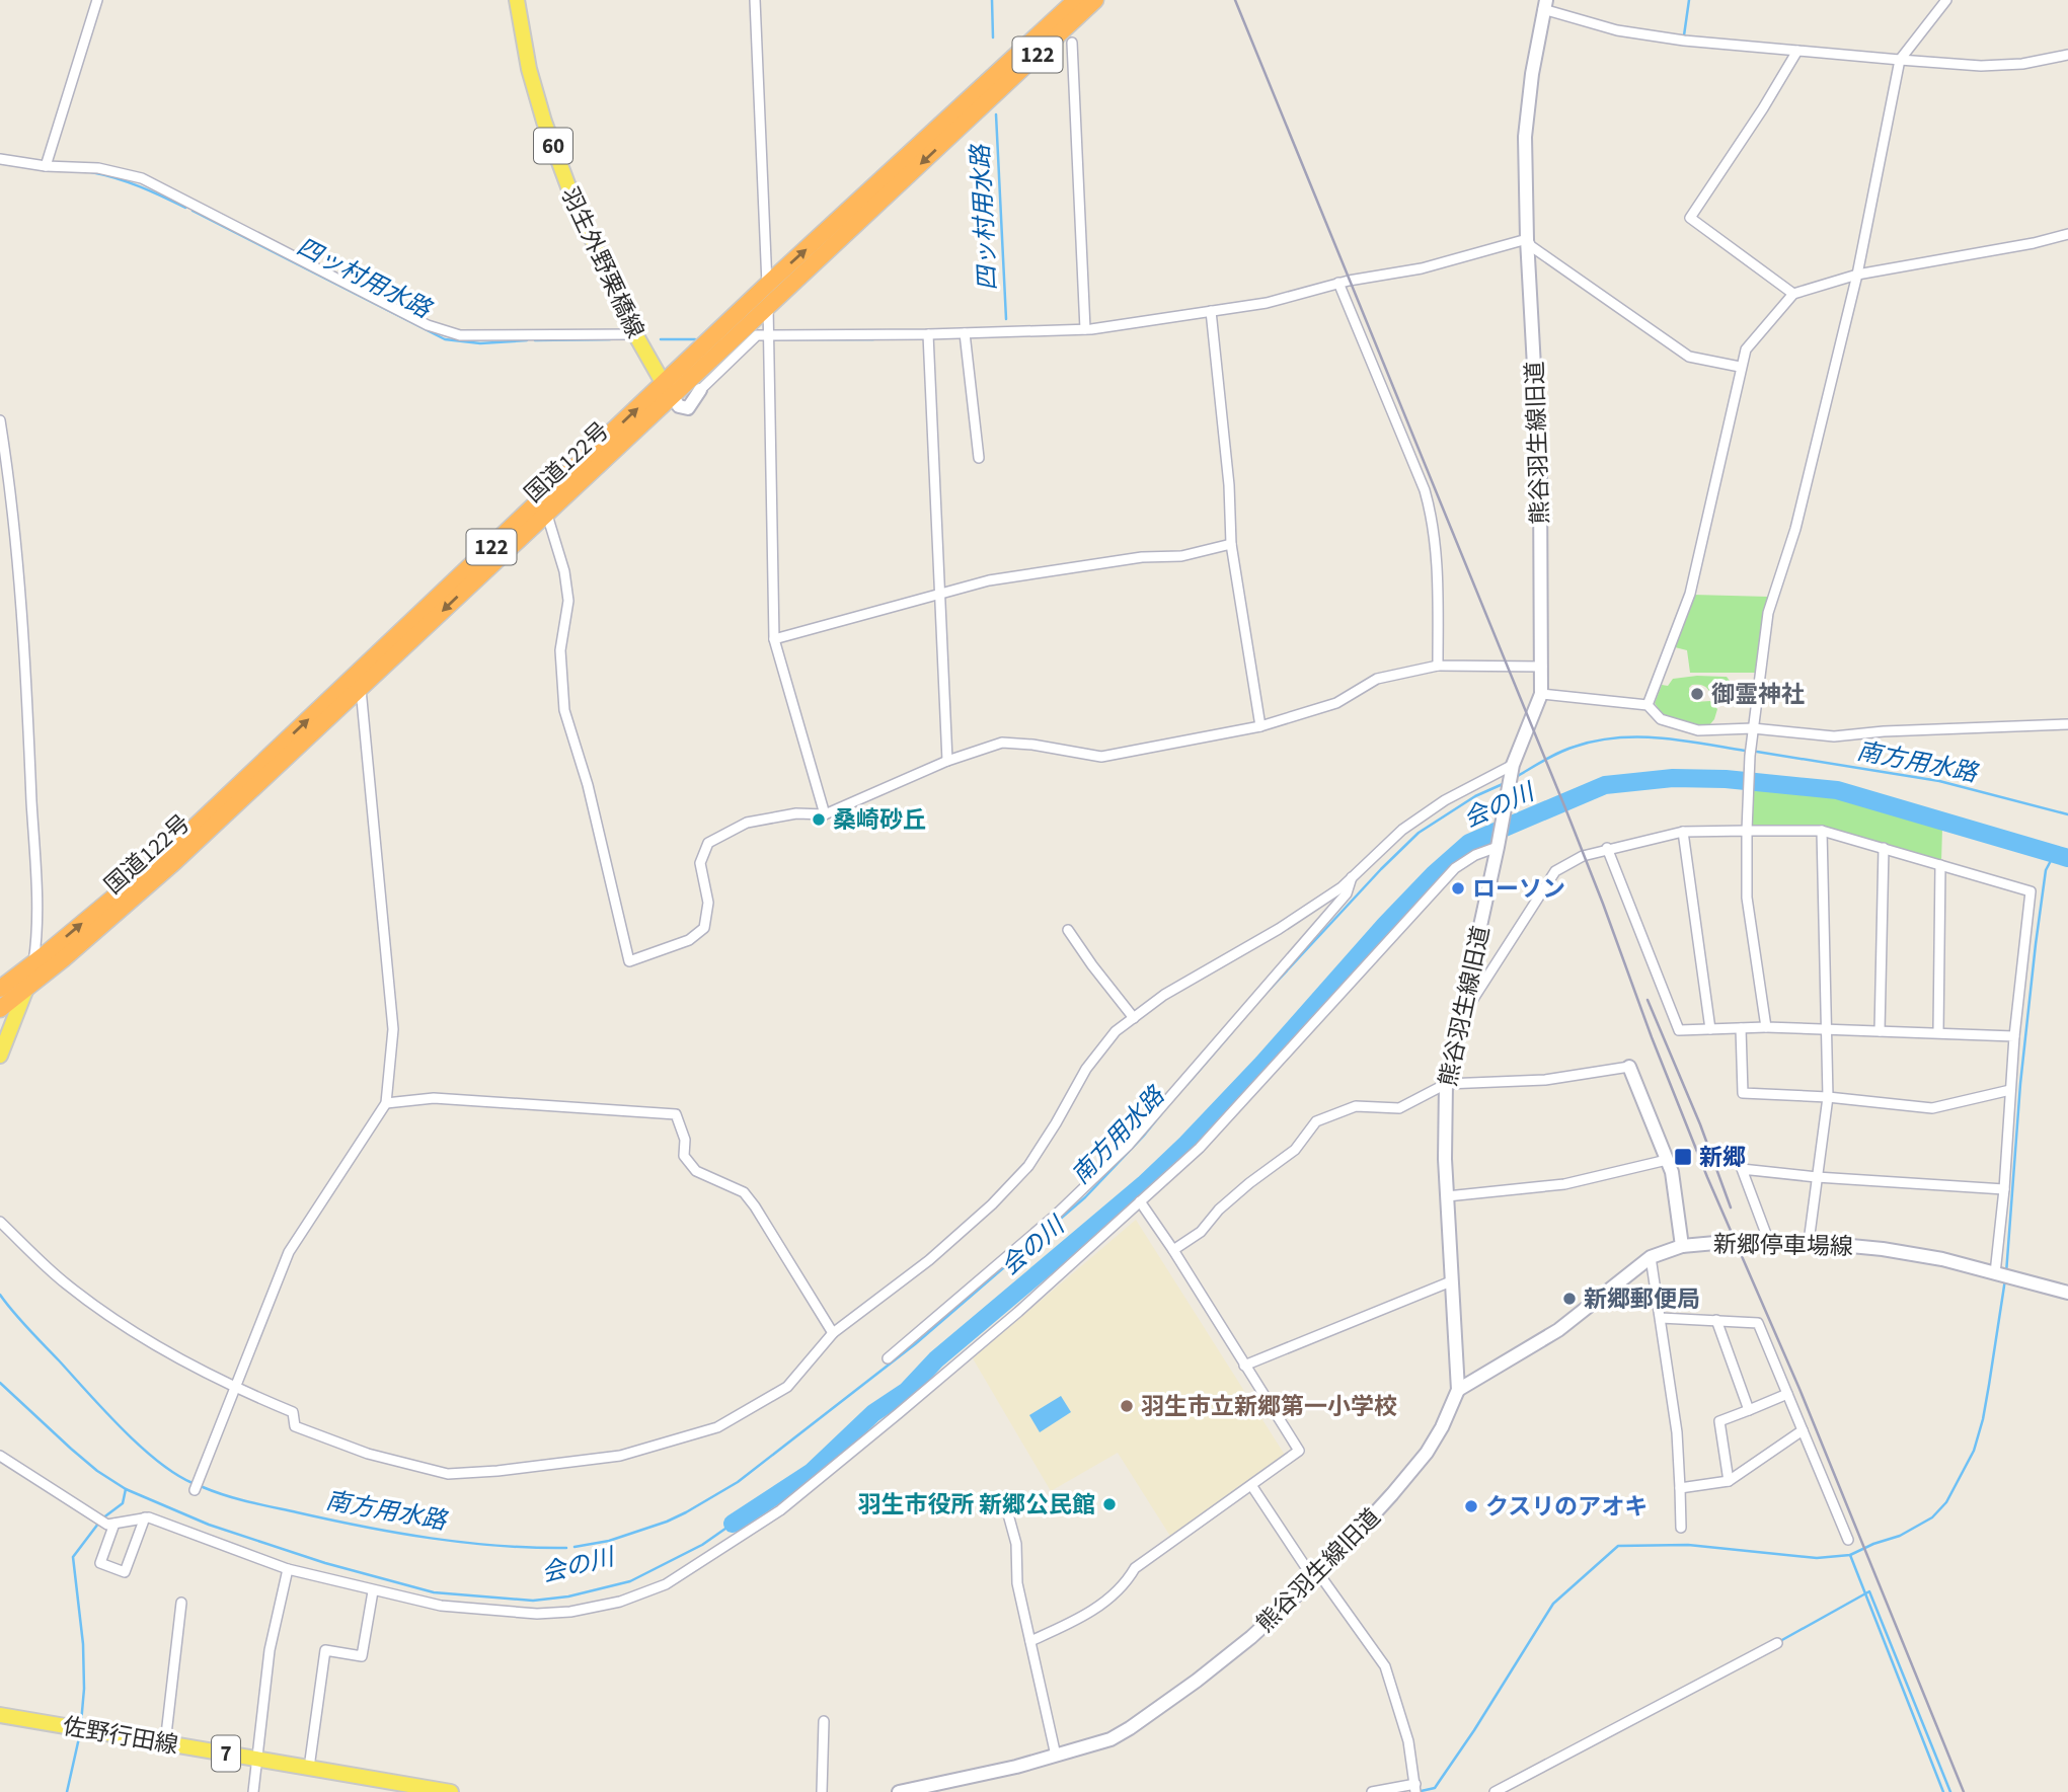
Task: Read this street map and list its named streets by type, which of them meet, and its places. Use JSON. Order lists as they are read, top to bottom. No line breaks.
{"streets":{"highway":["122","国道122号"],"main road":["60","羽生外野栗橋線","佐野行田線","7"],"street":["熊谷羽生線旧道","新郷停車場線"]},"crossings":[["羽生外野栗橋線","国道122号"]],"water":["四ッ村用水路","南方用水路","会の川"],"places":{"other":["御霊神社","桑崎砂丘","ローソン","新郷郵便局","羽生市立新郷第一小学校","羽生市役所 新郷公民館","クスリのアオキ"],"transit":["新郷"]}}
